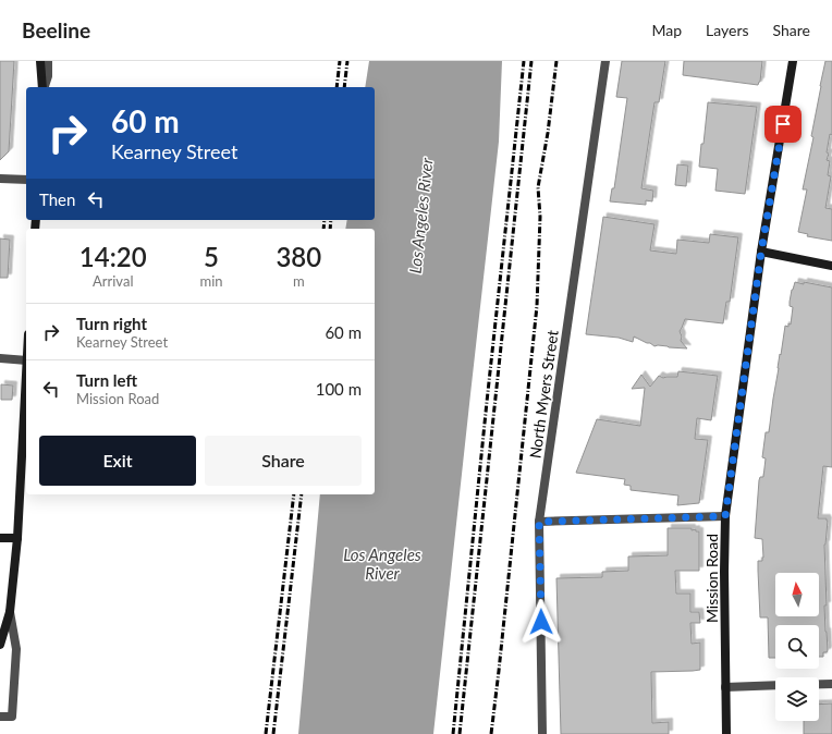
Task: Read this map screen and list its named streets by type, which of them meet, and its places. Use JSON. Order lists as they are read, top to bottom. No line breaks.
{"streets":{"main road":["Mission Road"],"street":["North Myers Street"]},"water":["Los Angeles River"],"north":"top","page":{"header":"Beeline","nav":["Map","Layers","Share"],"turn":["60 m","Kearney Street"],"then":"Then","eta":["14:20","Arrival","5","min","380","m"],"list":[{"name":"Turn right","note":"Kearney Street","value":"60 m"},{"name":"Turn left","note":"Mission Road","value":"100 m"}],"buttons":["Exit","Share"]}}
